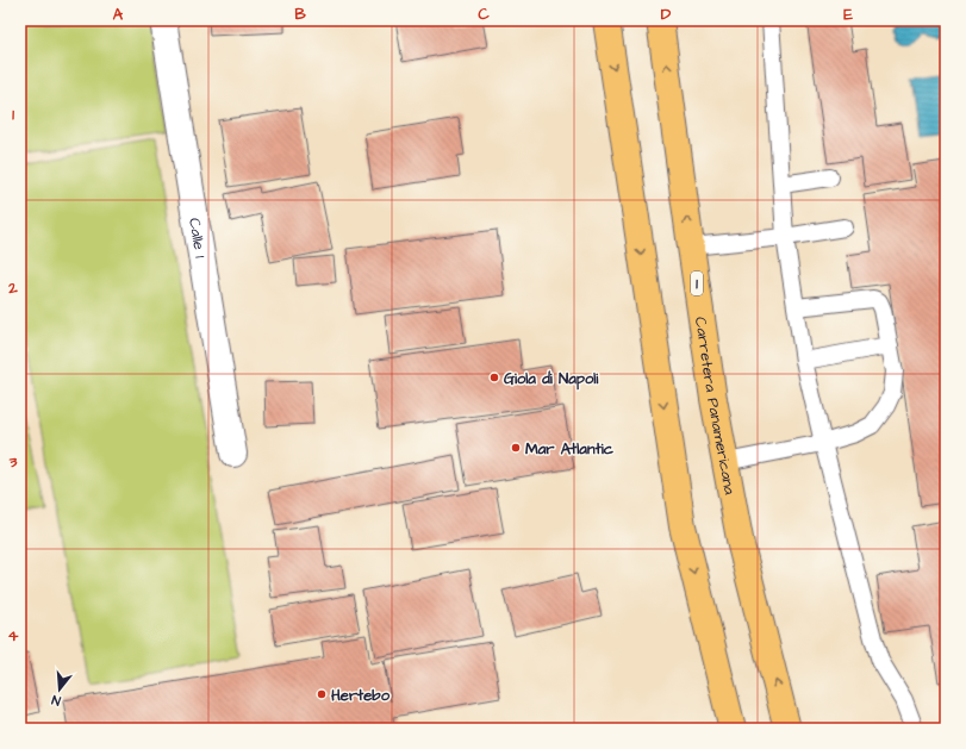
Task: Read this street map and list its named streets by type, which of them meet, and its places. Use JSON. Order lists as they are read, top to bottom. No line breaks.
{"streets":{"highway":["1","Carretera Panamericana"],"street":["Calle 1"]},"places":["Giola di Napoli","Mar Atlantic","Hertebo"],"north":"bottom","grid":{"columns":["A","B","C","D","E"],"rows":["1","2","3","4"]}}
